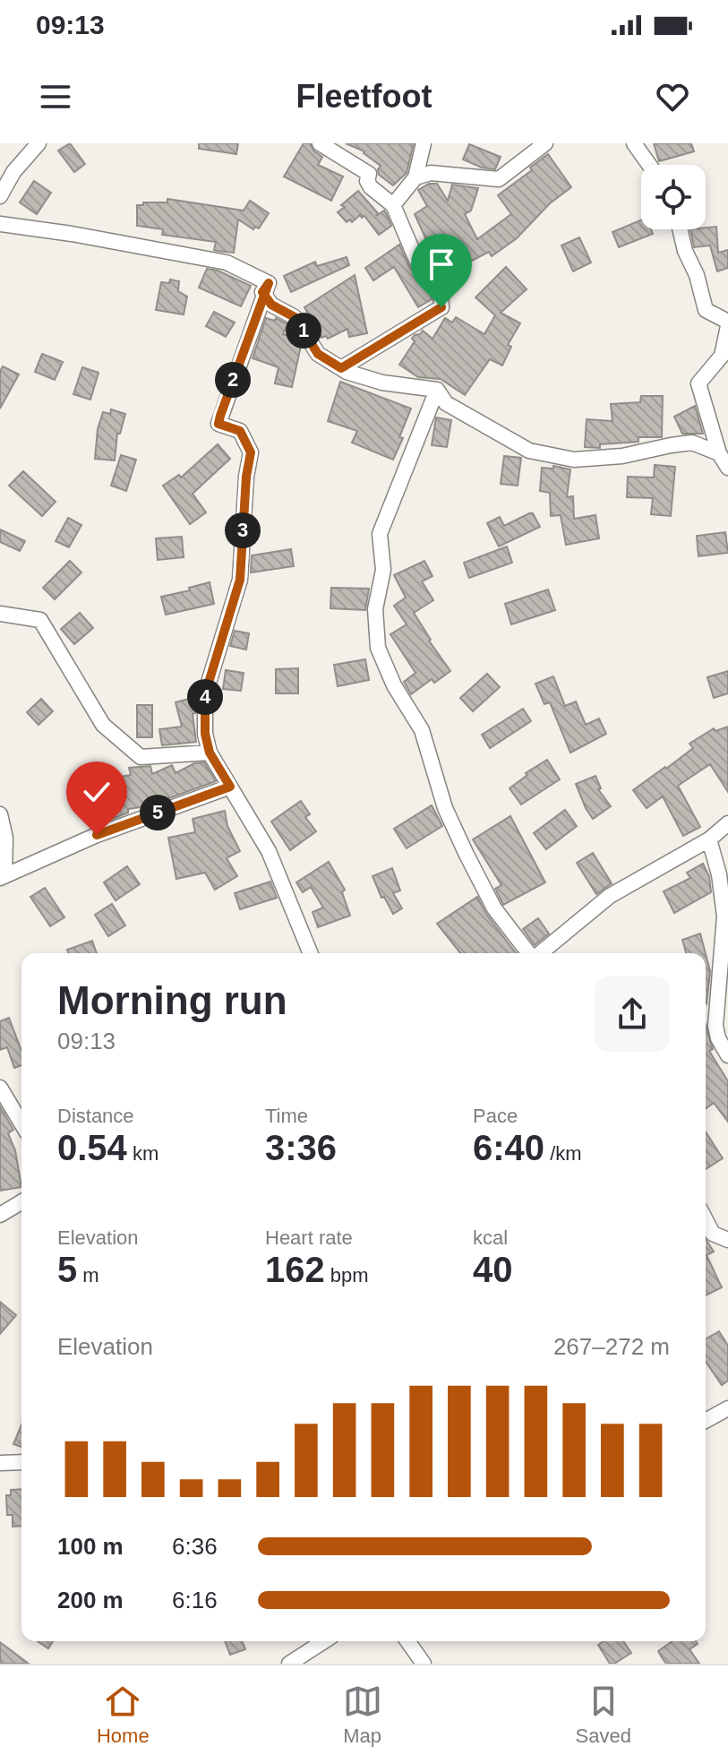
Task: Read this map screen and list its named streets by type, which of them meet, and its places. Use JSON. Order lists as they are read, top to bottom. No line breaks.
{"page":{"status":"09:13","header":"Fleetfoot","pins":["1","2","3","4","5"],"heading":["Morning run","09:13"],"stats":[["Distance","0.54 km"],["Time","3:36"],["Pace","6:40 /km"],["Elevation","5 m"],["Heart rate","162 bpm"],["kcal","40"]],"chart":["Elevation","267–272 m"],"list":[{"name":"100 m","note":"6:36"},{"name":"200 m","note":"6:16"}],"tabs":["Home","Map","Saved"]}}
